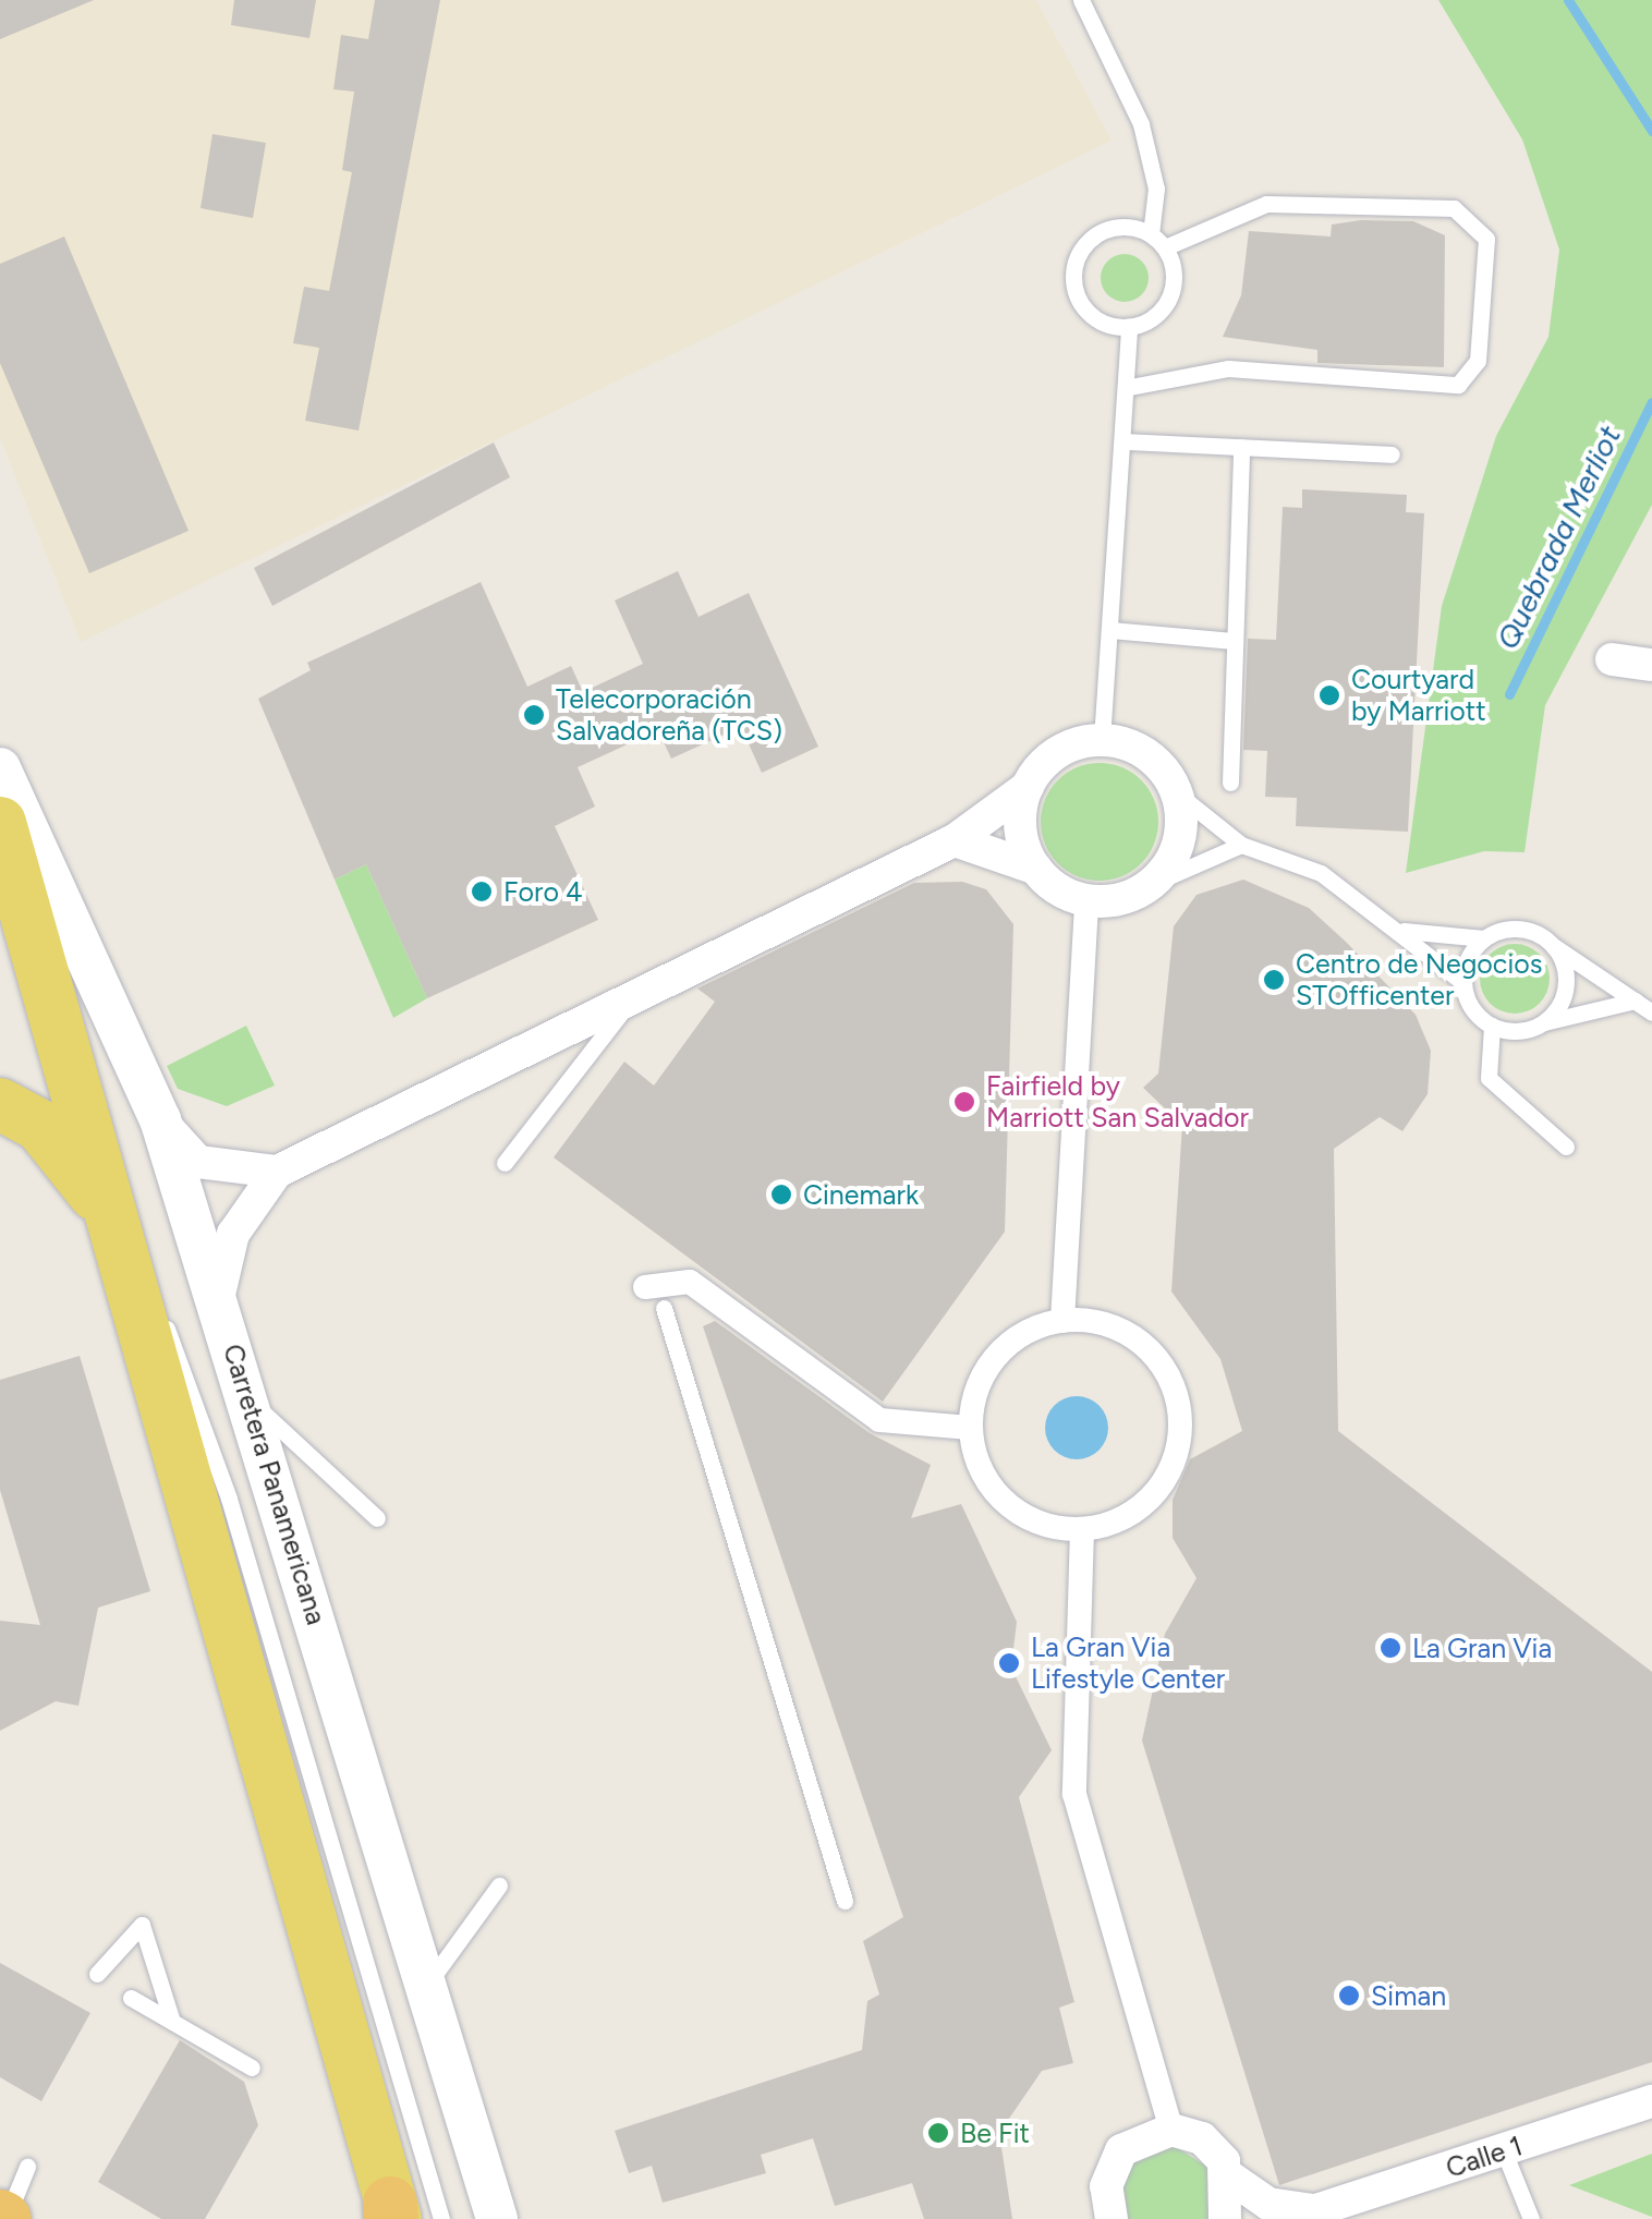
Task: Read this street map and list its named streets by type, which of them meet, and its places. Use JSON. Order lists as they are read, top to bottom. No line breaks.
{"streets":{"street":["Carretera Panamericana","Calle 1"]},"water":["Quebrada Merliot"],"places":["Courtyard by Marriott","Telecorporación Salvadoreña (TCS)","Foro 4","Centro de Negocios STOfficenter","Fairfield by Marriott San Salvador","Cinemark","La Gran Via","La Gran Via Lifestyle Center","Siman","Be Fit"]}
